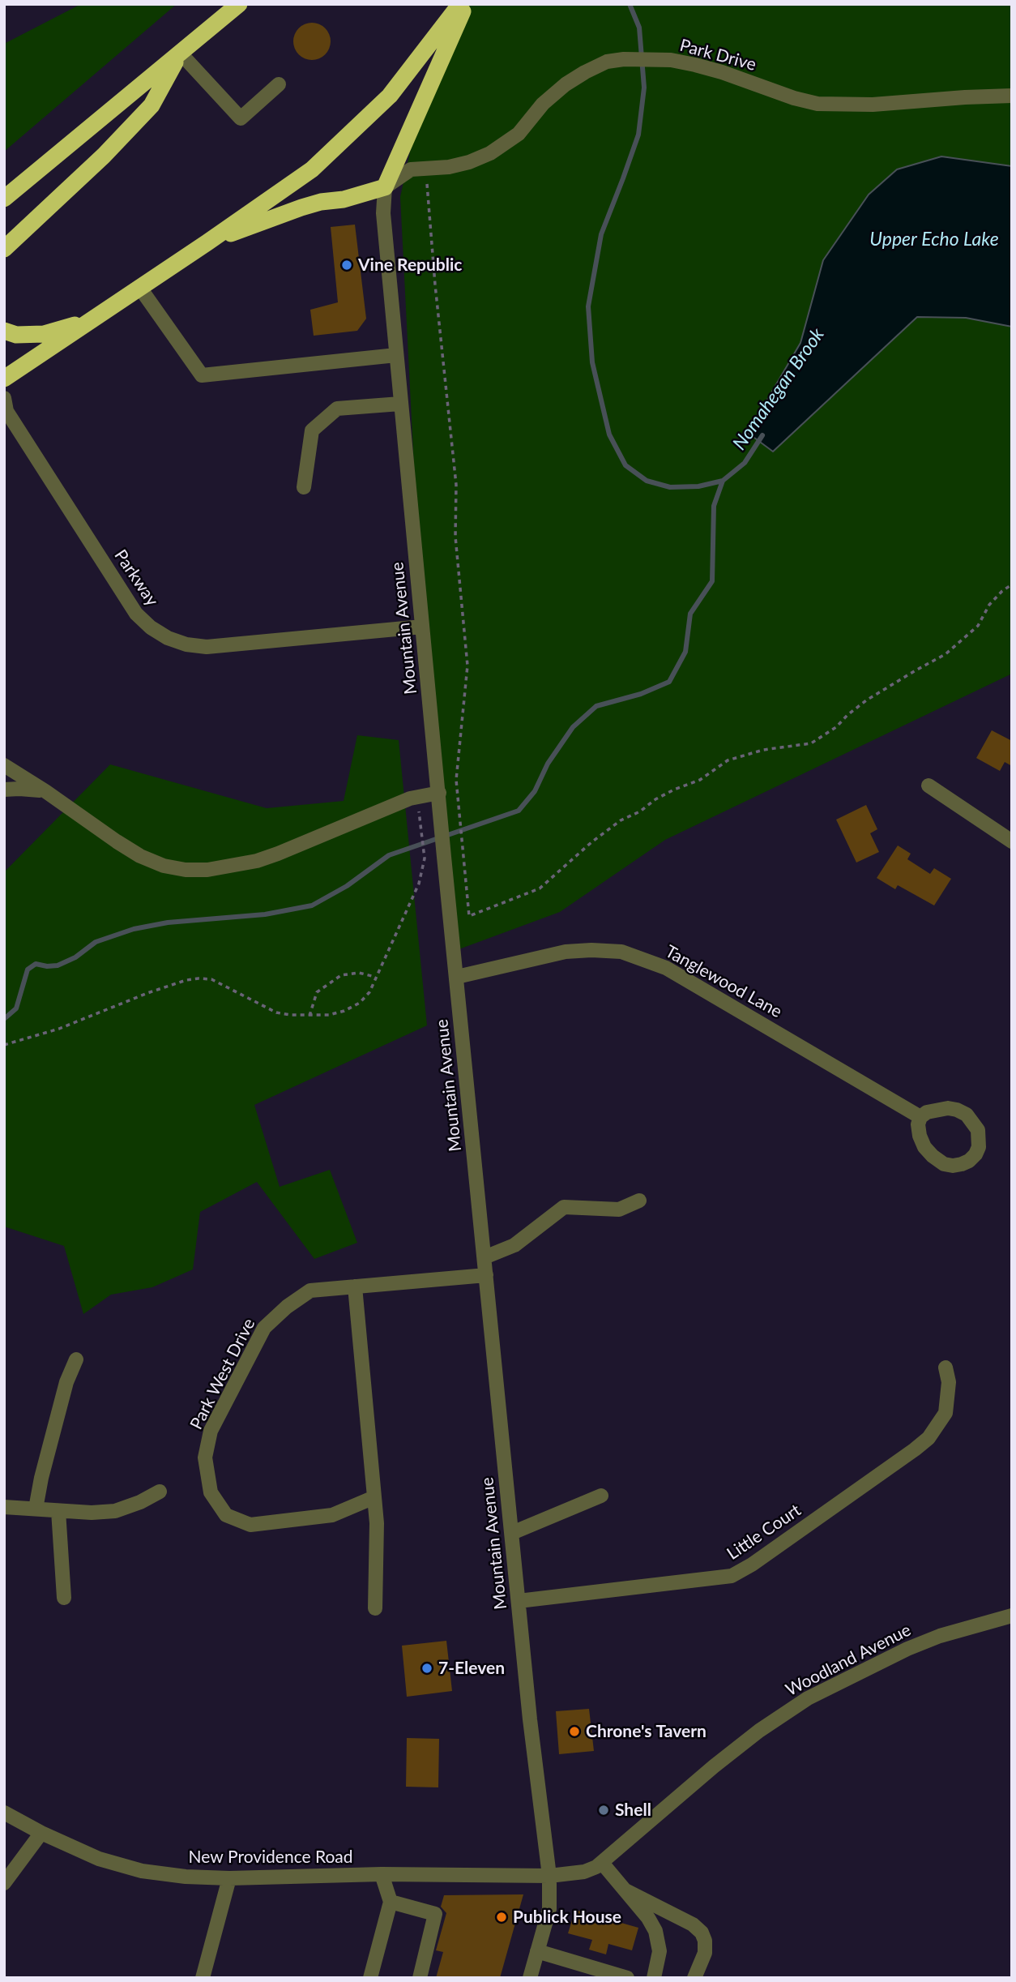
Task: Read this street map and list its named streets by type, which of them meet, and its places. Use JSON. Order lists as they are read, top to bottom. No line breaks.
{"streets":{"street":["Park Drive","Parkway","Mountain Avenue","Tanglewood Lane","Park West Drive","Little Court","Woodland Avenue","New Providence Road"]},"crossings":[["Park Drive","Mountain Avenue"],["Parkway","Mountain Avenue"],["Mountain Avenue","Tanglewood Lane"],["Mountain Avenue","Park West Drive"],["Mountain Avenue","Little Court"],["Mountain Avenue","Woodland Avenue"],["Mountain Avenue","New Providence Road"],["Woodland Avenue","New Providence Road"]],"water":["Upper Echo Lake","Nomahegan Brook"],"places":["Vine Republic","7-Eleven","Chrone's Tavern","Shell","Publick House"]}
